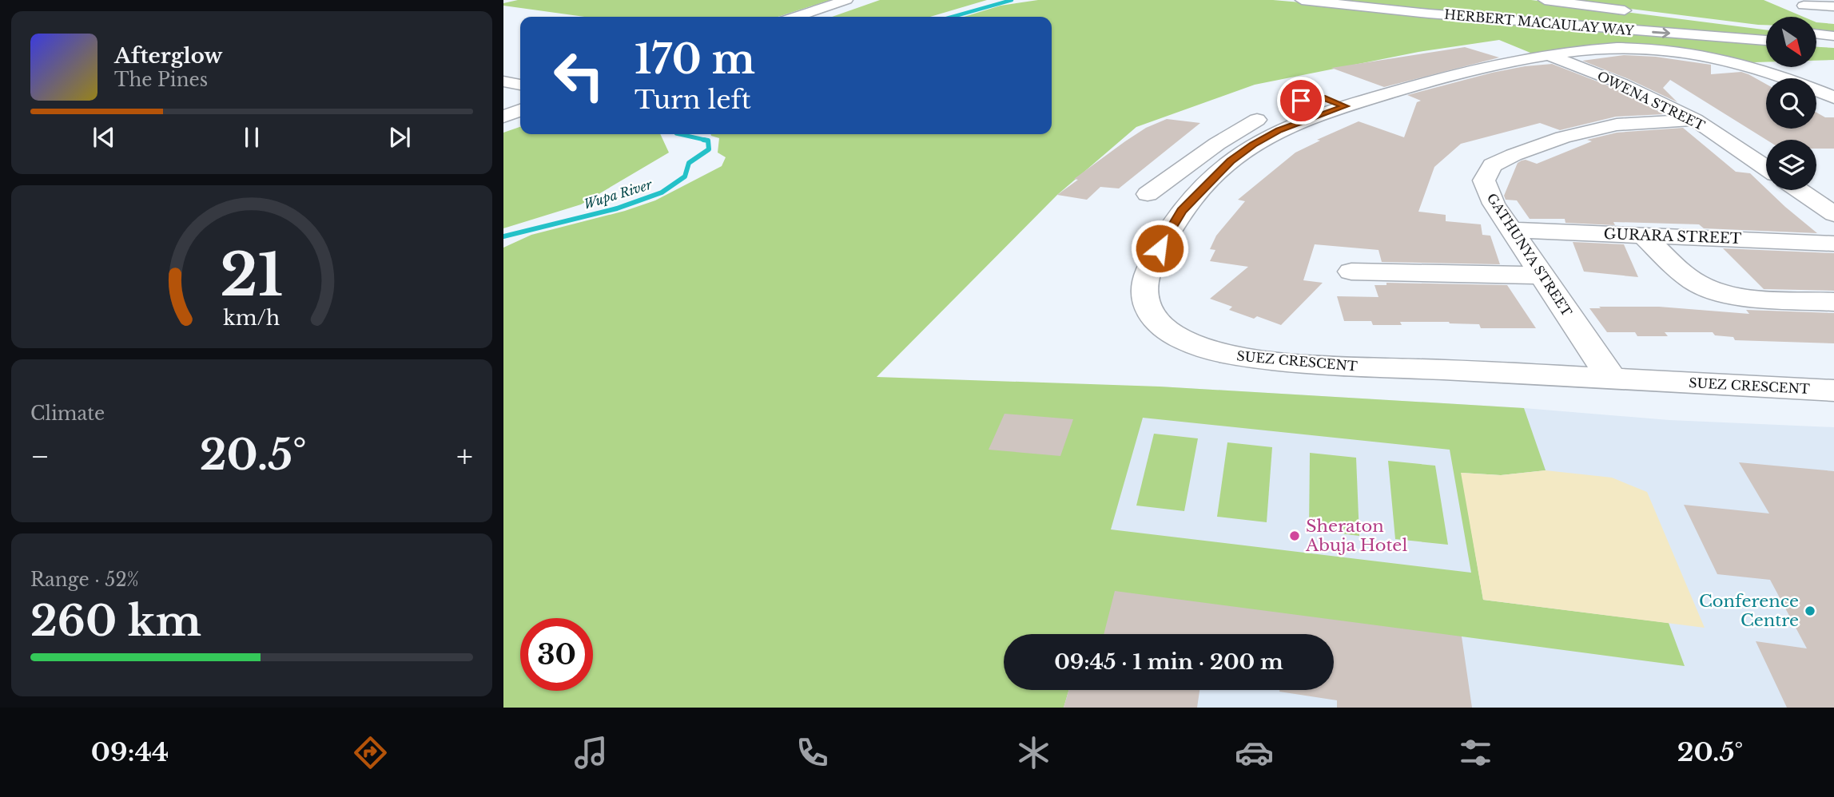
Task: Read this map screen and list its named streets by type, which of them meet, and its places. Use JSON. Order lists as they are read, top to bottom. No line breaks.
{"streets":{"street":["HERBERT MACAULAY WAY","OWENA STREET","GURARA STREET","GATHUNYA STREET","SUEZ CRESCENT"]},"crossings":[["OWENA STREET","GATHUNYA STREET"],["OWENA STREET","SUEZ CRESCENT"],["GURARA STREET","GATHUNYA STREET"],["GATHUNYA STREET","SUEZ CRESCENT"]],"water":["Wupa River"],"places":["Sheraton Abuja Hotel","Conference Centre"],"north":"bottom right","page":{"turn":["170 m","Turn left"],"song":["Afterglow","The Pines"],"tile":["Climate",["Range · 52%","260 km"]],"heat":["−","20.5°","+"],"limit":"30","trip":"09:45 · 1 min · 200 m","tabs":["09:44","20.5°"],"gauge":["21","km/h"]}}
